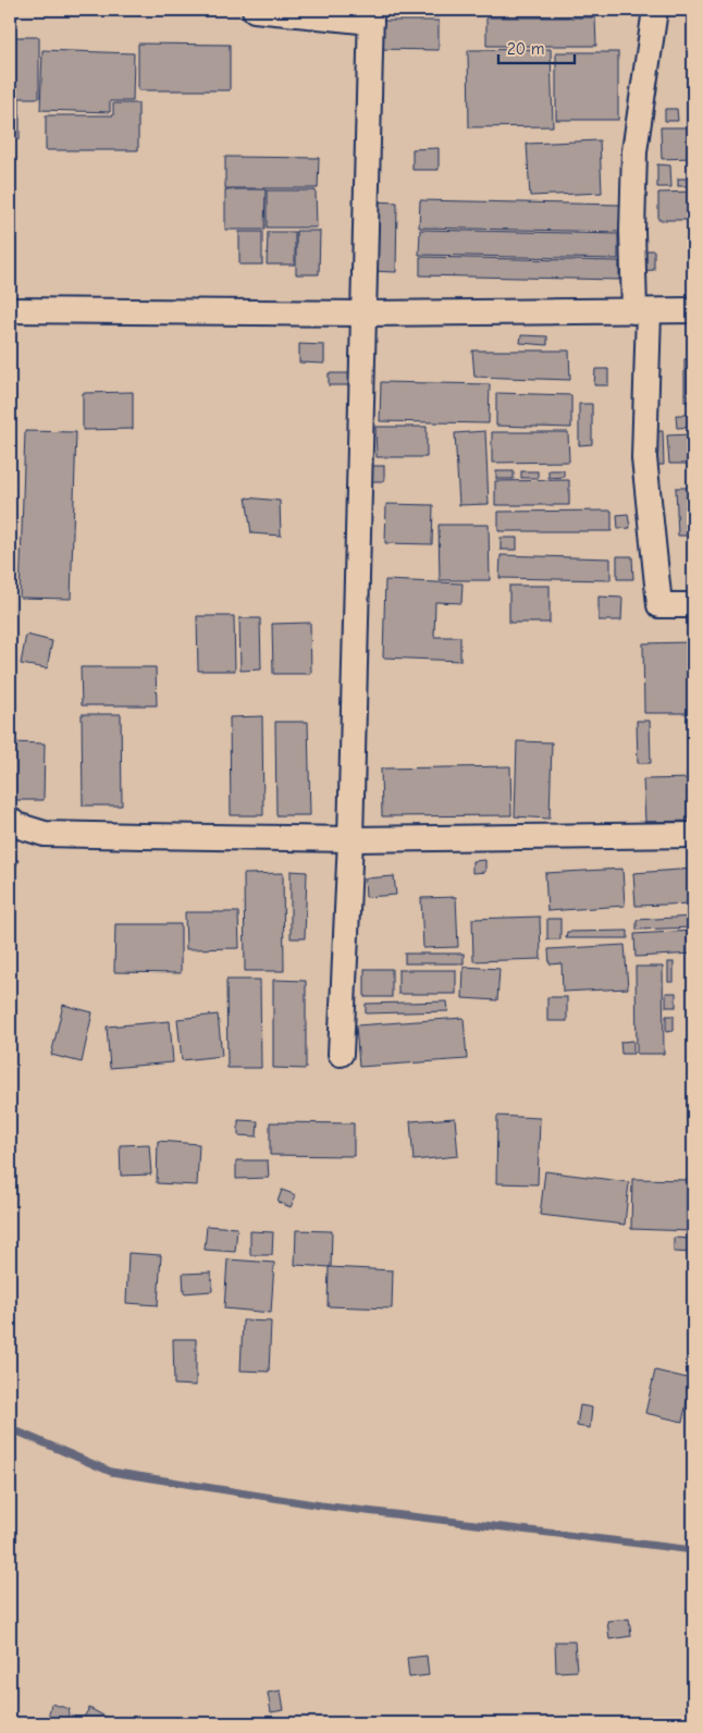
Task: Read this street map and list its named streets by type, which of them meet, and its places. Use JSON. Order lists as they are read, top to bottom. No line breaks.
{"scale_bar":"20 m"}
